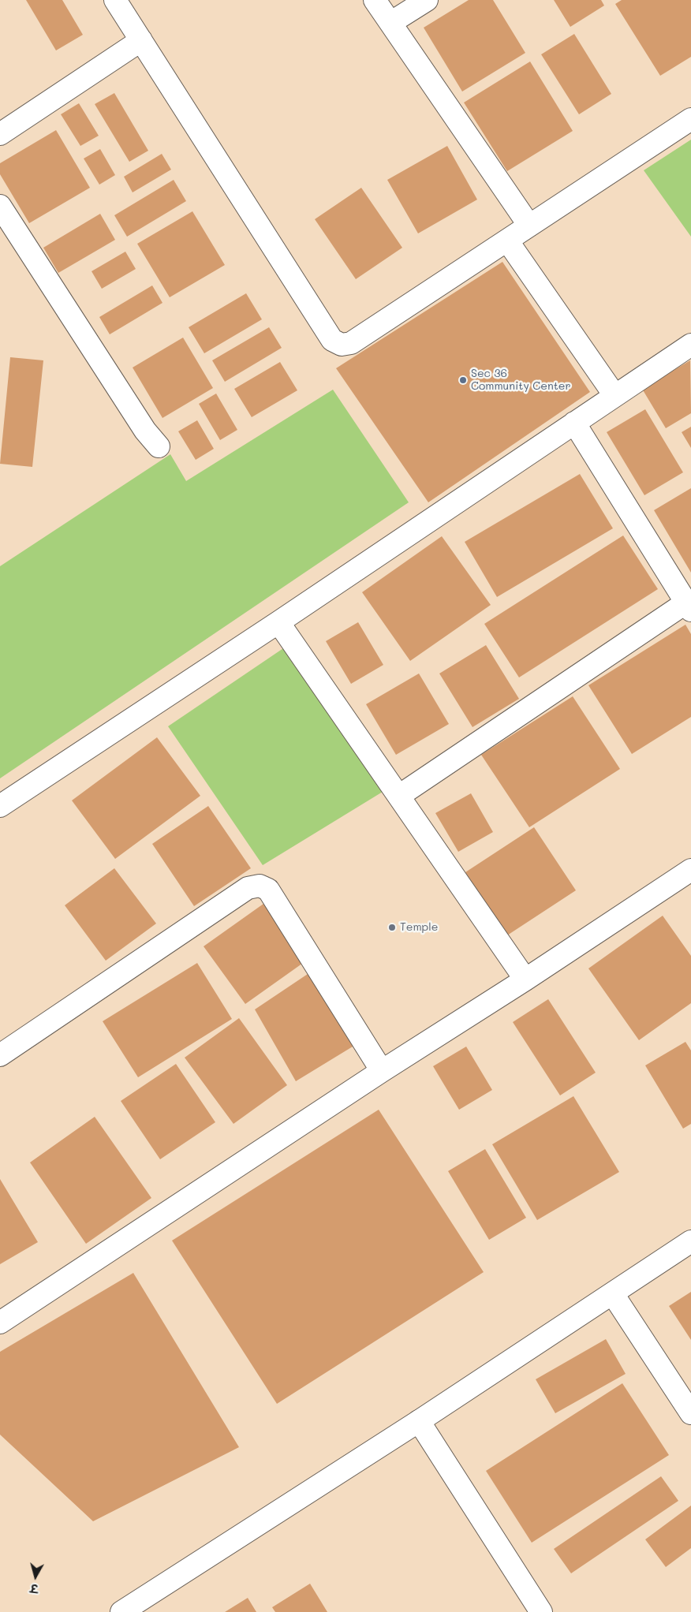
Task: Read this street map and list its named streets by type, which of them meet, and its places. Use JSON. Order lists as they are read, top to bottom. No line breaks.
{"places":["Sec 36 Community Center","Temple"],"north":"bottom"}
